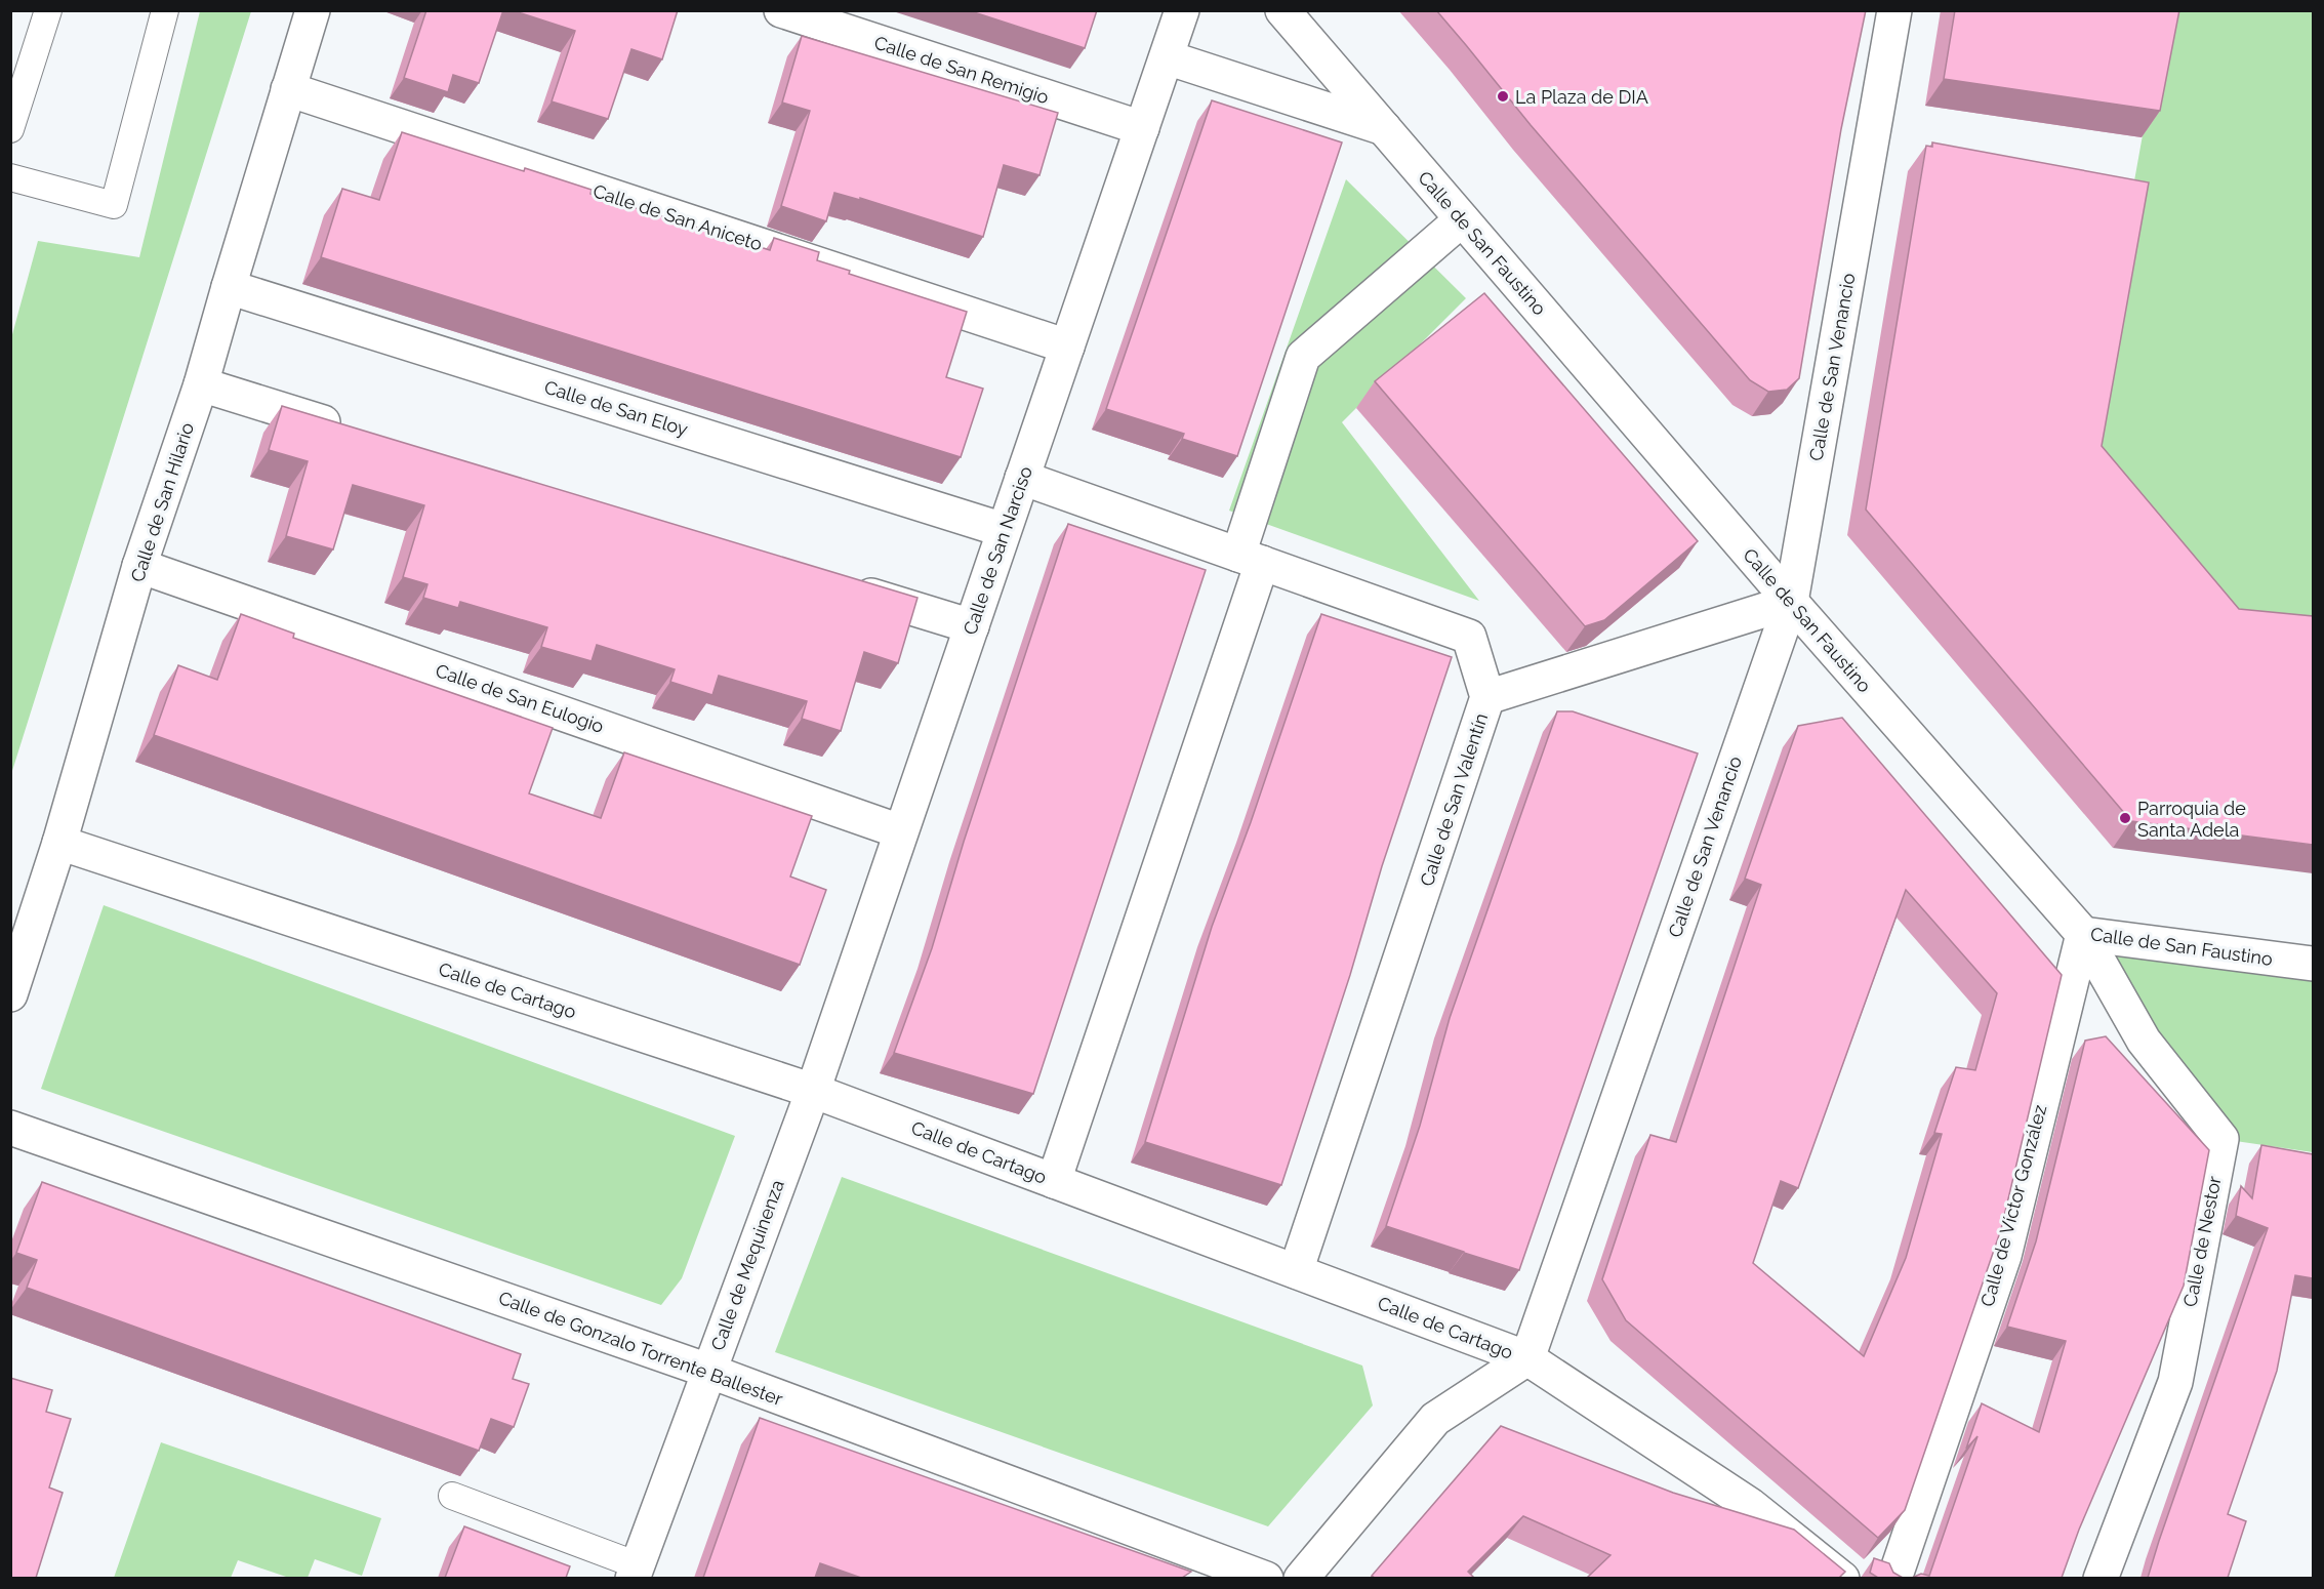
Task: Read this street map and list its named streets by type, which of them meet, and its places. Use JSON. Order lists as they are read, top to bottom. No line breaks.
{"streets":{"street":["Calle de San Remigio","Calle de San Aniceto","Calle de San Faustino","Calle de San Venancio","Calle de San Eloy","Calle de San Hilario","Calle de San Narciso","Calle de San Eulogio","Calle de San Valentín","Calle de Cartago","Calle de Víctor González","Calle de Nestor","Calle de Mequinenza","Calle de Gonzalo Torrente Ballester"]},"crossings":[["Calle de San Remigio","Calle de San Narciso"],["Calle de San Aniceto","Calle de San Hilario"],["Calle de San Aniceto","Calle de San Narciso"],["Calle de San Faustino","Calle de San Venancio"],["Calle de San Faustino","Calle de Víctor González"],["Calle de San Faustino","Calle de Nestor"],["Calle de San Venancio","Calle de Cartago"],["Calle de San Eloy","Calle de San Hilario"],["Calle de San Eloy","Calle de San Narciso"],["Calle de San Hilario","Calle de San Eulogio"],["Calle de San Hilario","Calle de Cartago"],["Calle de San Narciso","Calle de San Eulogio"],["Calle de San Narciso","Calle de San Valentín"],["Calle de San Narciso","Calle de Cartago"],["Calle de San Narciso","Calle de Mequinenza"],["Calle de San Valentín","Calle de Cartago"],["Calle de Cartago","Calle de Mequinenza"],["Calle de Víctor González","Calle de Nestor"],["Calle de Mequinenza","Calle de Gonzalo Torrente Ballester"]],"places":["La Plaza de DIA","Parroquia de Santa Adela"]}
